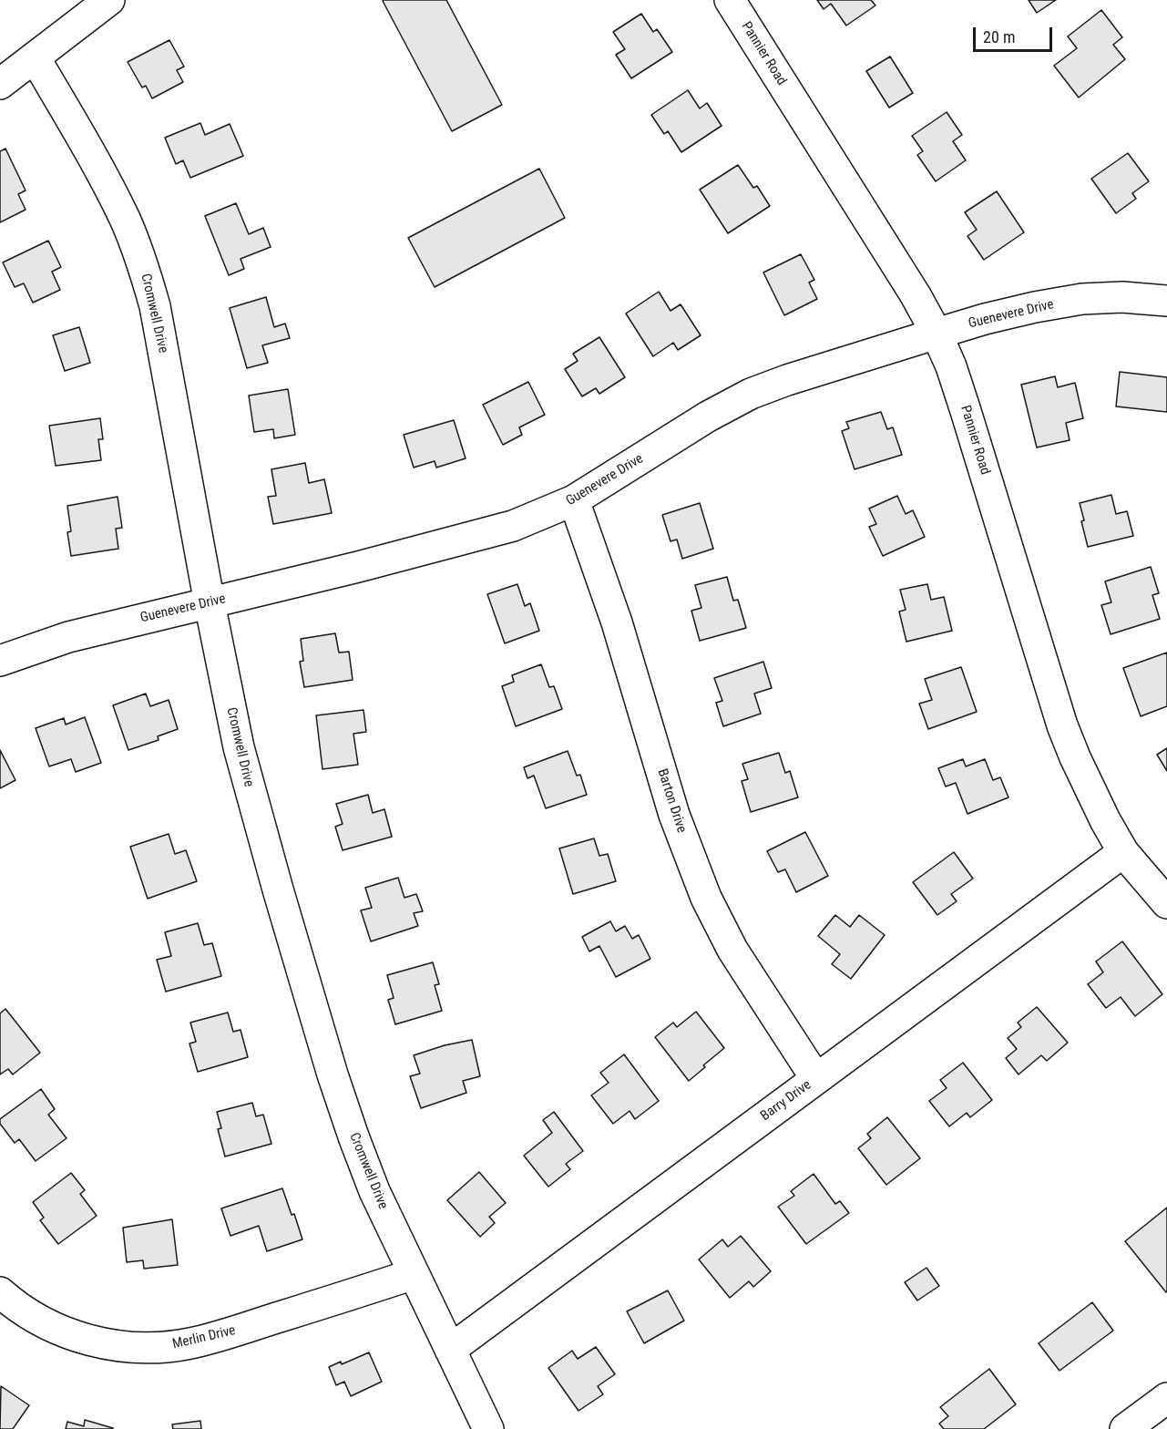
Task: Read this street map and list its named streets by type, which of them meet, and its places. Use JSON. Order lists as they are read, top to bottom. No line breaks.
{"streets":{"street":["Pannier Road","Cromwell Drive","Guenevere Drive","Barton Drive","Barry Drive","Merlin Drive"]},"crossings":[["Pannier Road","Guenevere Drive"],["Pannier Road","Barry Drive"],["Cromwell Drive","Guenevere Drive"],["Cromwell Drive","Barry Drive"],["Cromwell Drive","Merlin Drive"],["Guenevere Drive","Barton Drive"],["Barton Drive","Barry Drive"]],"scale_bar":"20 m"}
